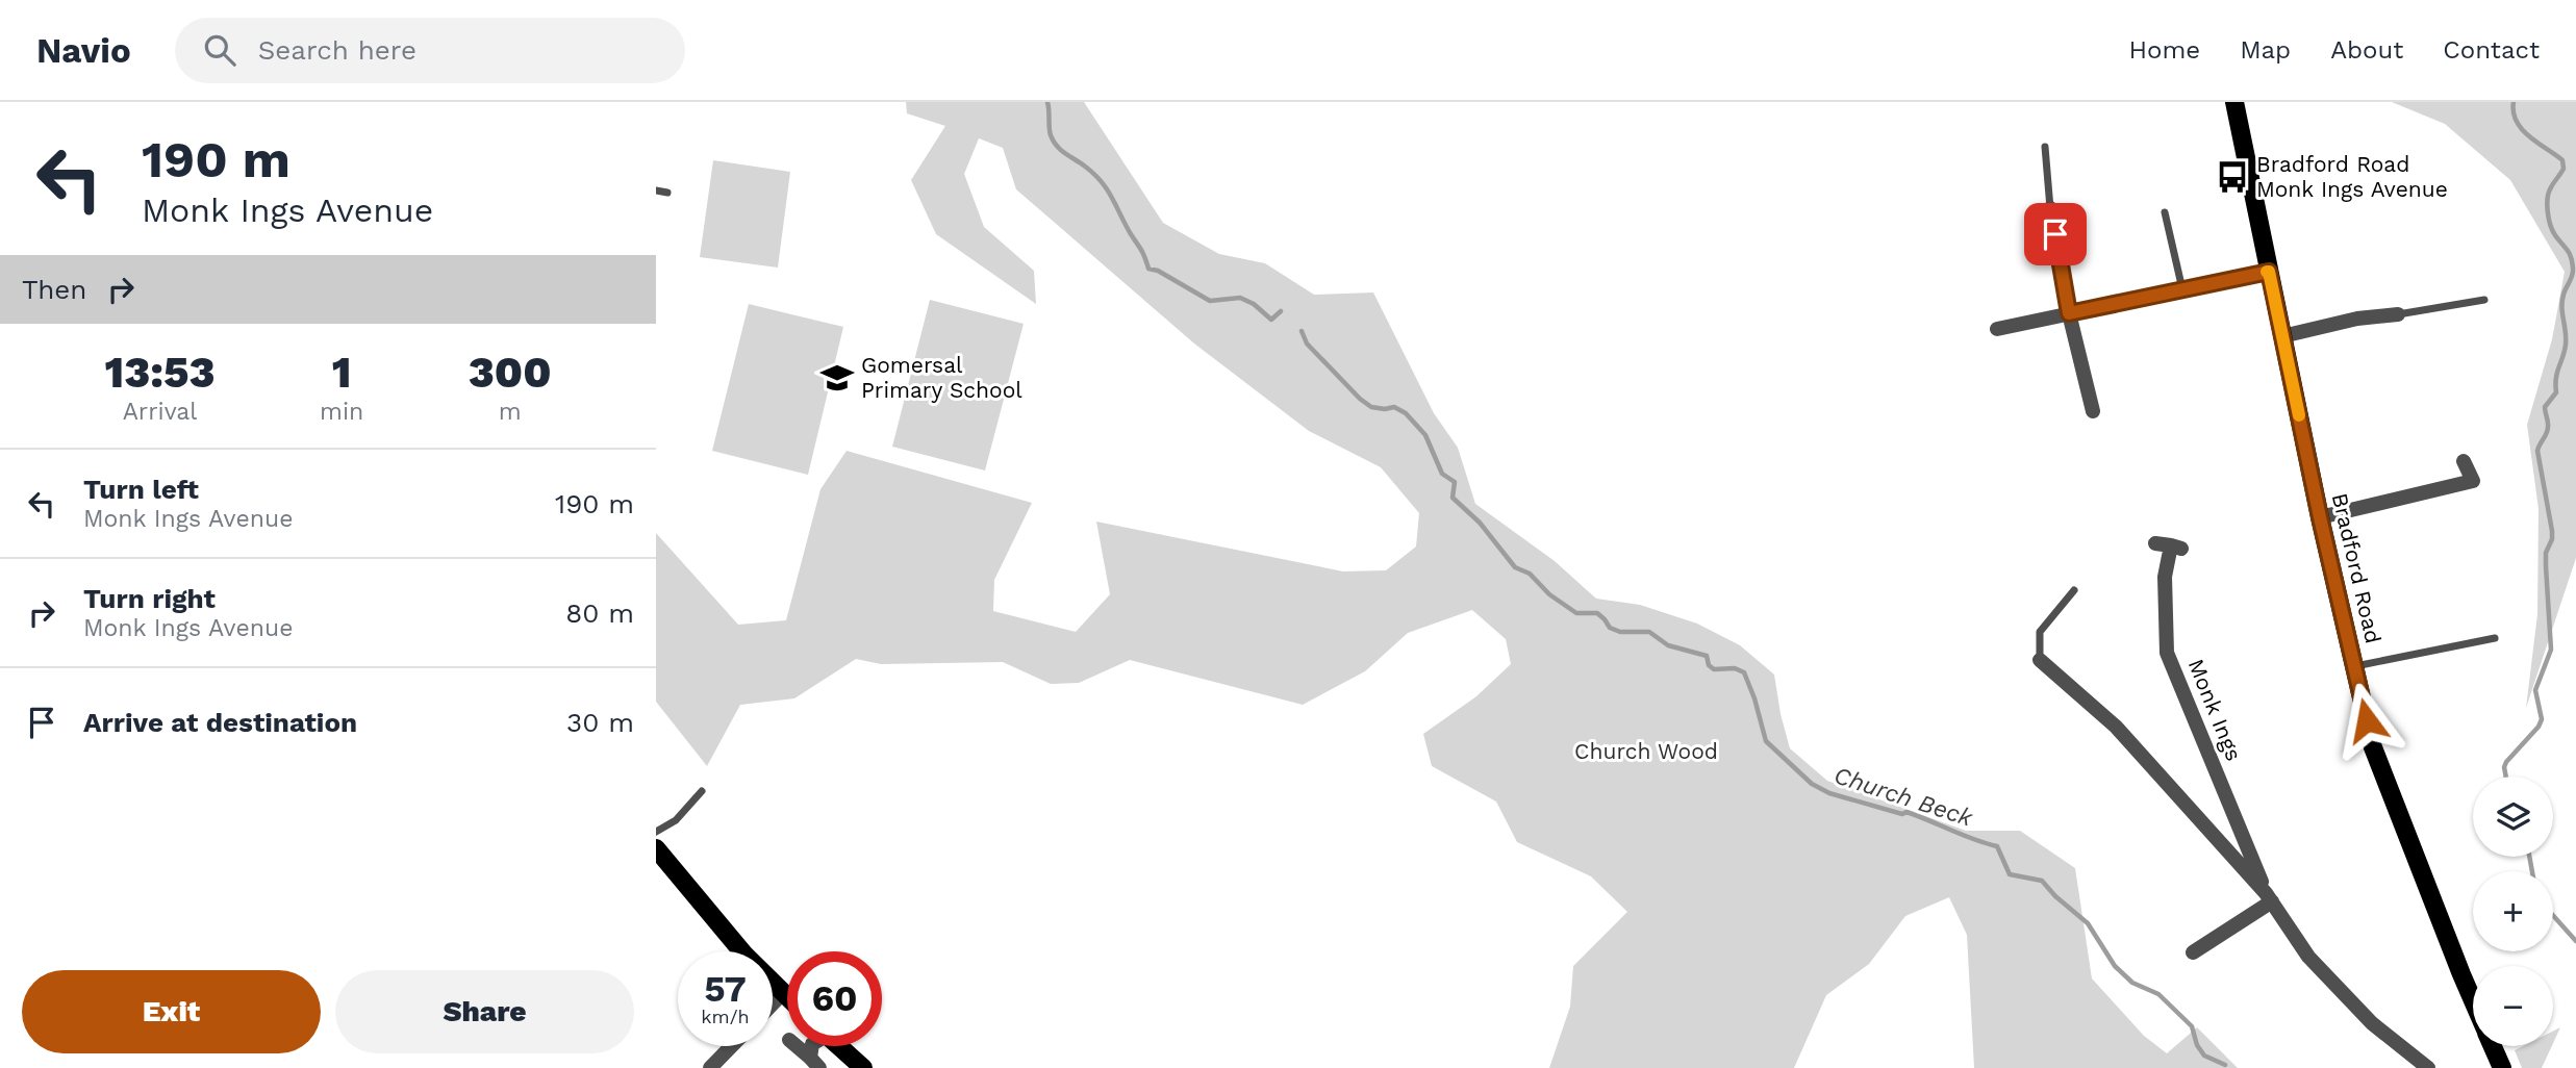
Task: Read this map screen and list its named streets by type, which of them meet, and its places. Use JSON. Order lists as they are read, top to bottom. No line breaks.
{"streets":{"main road":["Bradford Road"],"street":["Monk Ings"]},"water":["Church Beck"],"parks":["Church Wood"],"places":{"bus stop":["Bradford Road Monk Ings Avenue"],"school or university":["Gomersal Primary School"]},"page":{"header":"Navio","search":"Search here","nav":["Home","Map","About","Contact"],"turn":["190 m","Monk Ings Avenue"],"then":"Then","eta":["13:53","Arrival","1","min","300","m"],"list":[{"name":"Turn left","note":"Monk Ings Avenue","value":"190 m"},{"name":"Turn right","note":"Monk Ings Avenue","value":"80 m"},{"name":"Arrive at destination","value":"30 m"}],"map_buttons":["+","−"],"speed":"57 km/h","limit":"60","buttons":["Exit","Share"]}}
